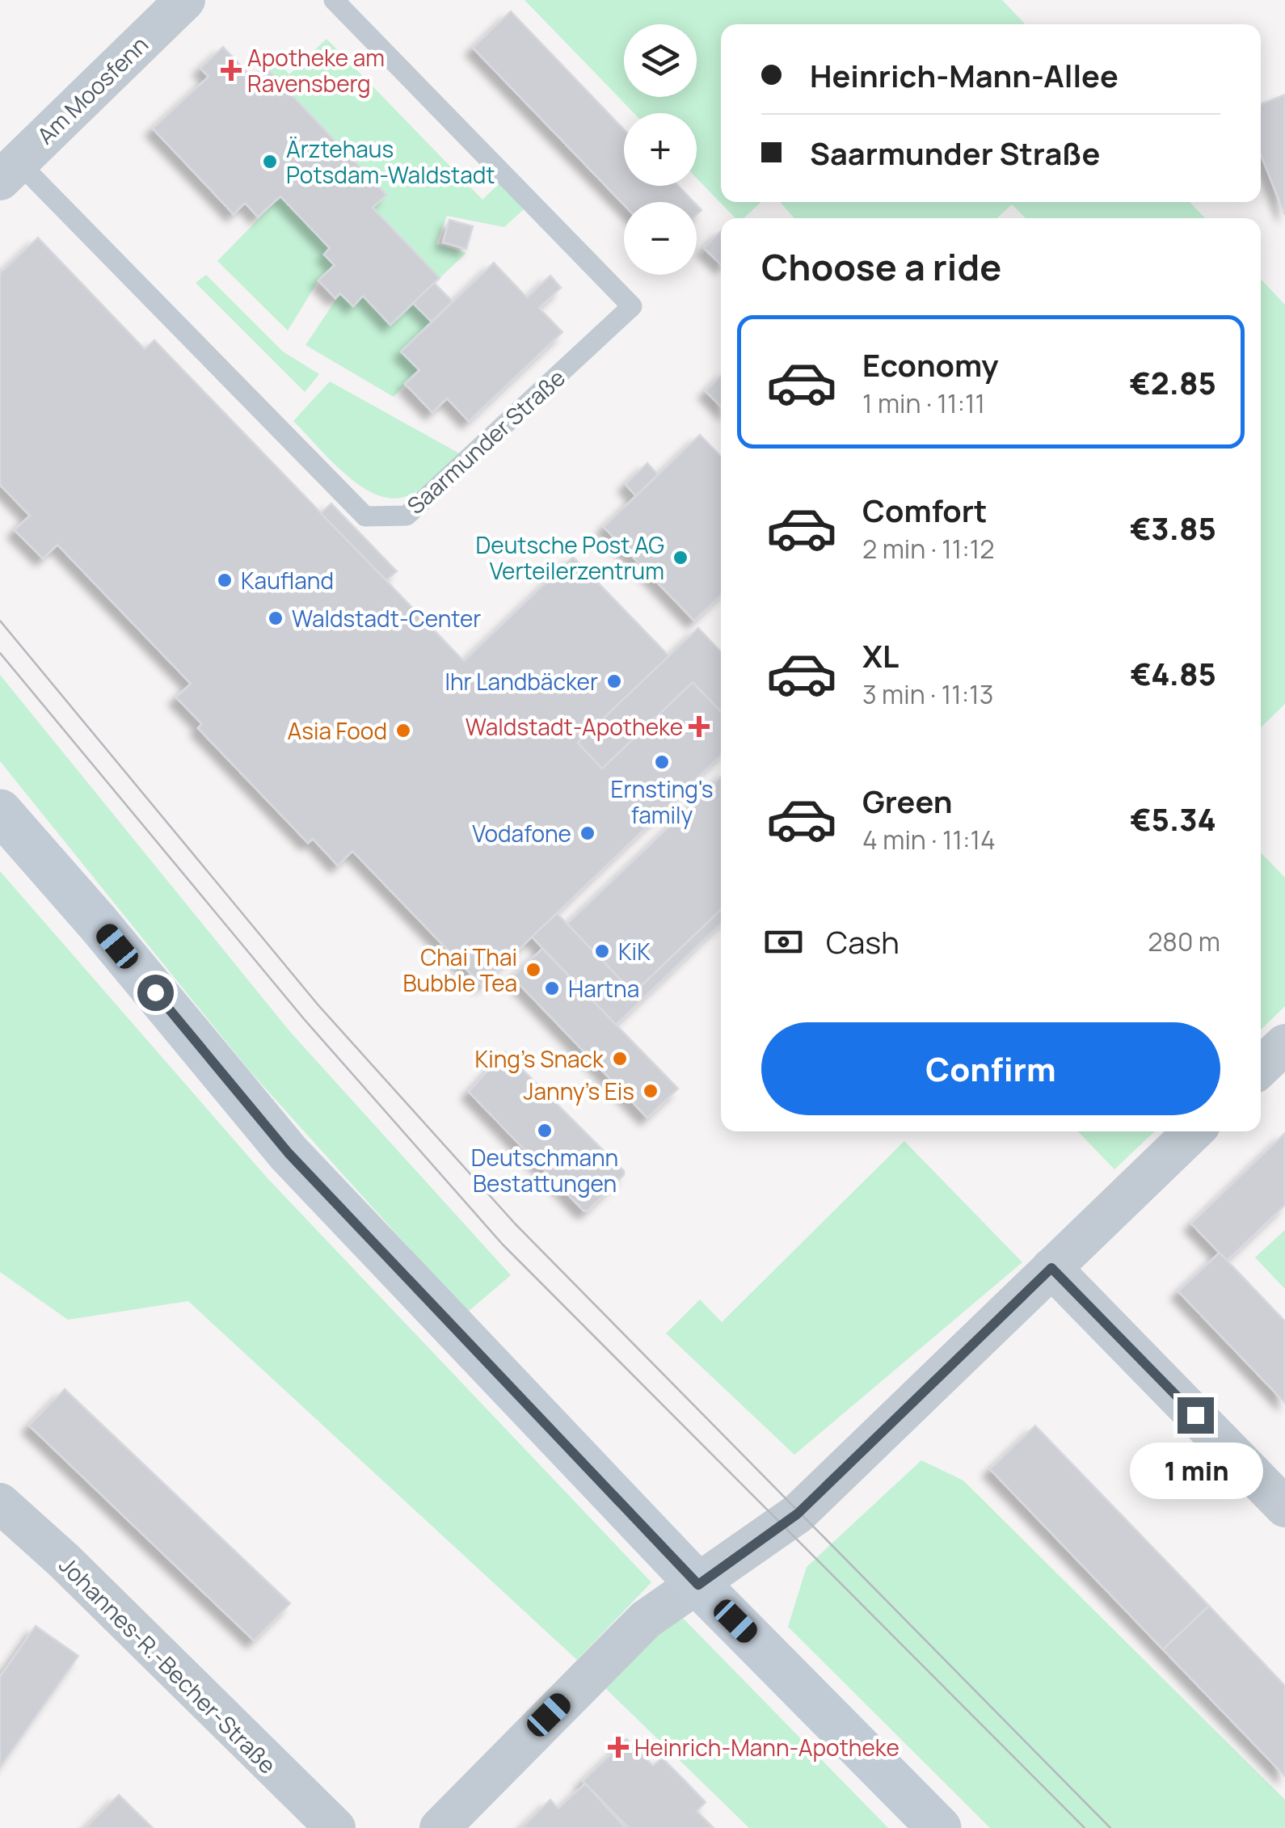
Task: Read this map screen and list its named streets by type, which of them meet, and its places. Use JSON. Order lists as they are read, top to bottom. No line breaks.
{"streets":{"street":["Am Moosfenn","Johannes-R.-Becher-Straße"],"lane":["Saarmunder Straße"]},"crossings":[["Am Moosfenn","Saarmunder Straße"]],"places":{"health":["Apotheke am Ravensberg","Waldstadt-Apotheke","Heinrich-Mann-Apotheke"],"other":["Ärztehaus Potsdam-Waldstadt","Deutsche Post AG Verteilerzentrum","Kaufland","Waldstadt-Center","Ihr Landbäcker","Asia Food","Ernsting's family","Vodafone","KiK","Chai Thai Bubble Tea","Hartna","King's Snack","Janny's Eis","Deutschmann Bestattungen"]},"page":{"map_buttons":["+","−"],"banner":["Heinrich-Mann-Allee","Saarmunder Straße"],"heading":"Choose a ride","list":[{"name":"Economy","note":"1 min · 11:11","value":"€2.85"},{"name":"Comfort","note":"2 min · 11:12","value":"€3.85"},{"name":"XL","note":"3 min · 11:13","value":"€4.85"},{"name":"Green","note":"4 min · 11:14","value":"€5.34"}],"pay":["Cash","280 m"],"buttons":"Confirm","bubble":"1 min"}}
